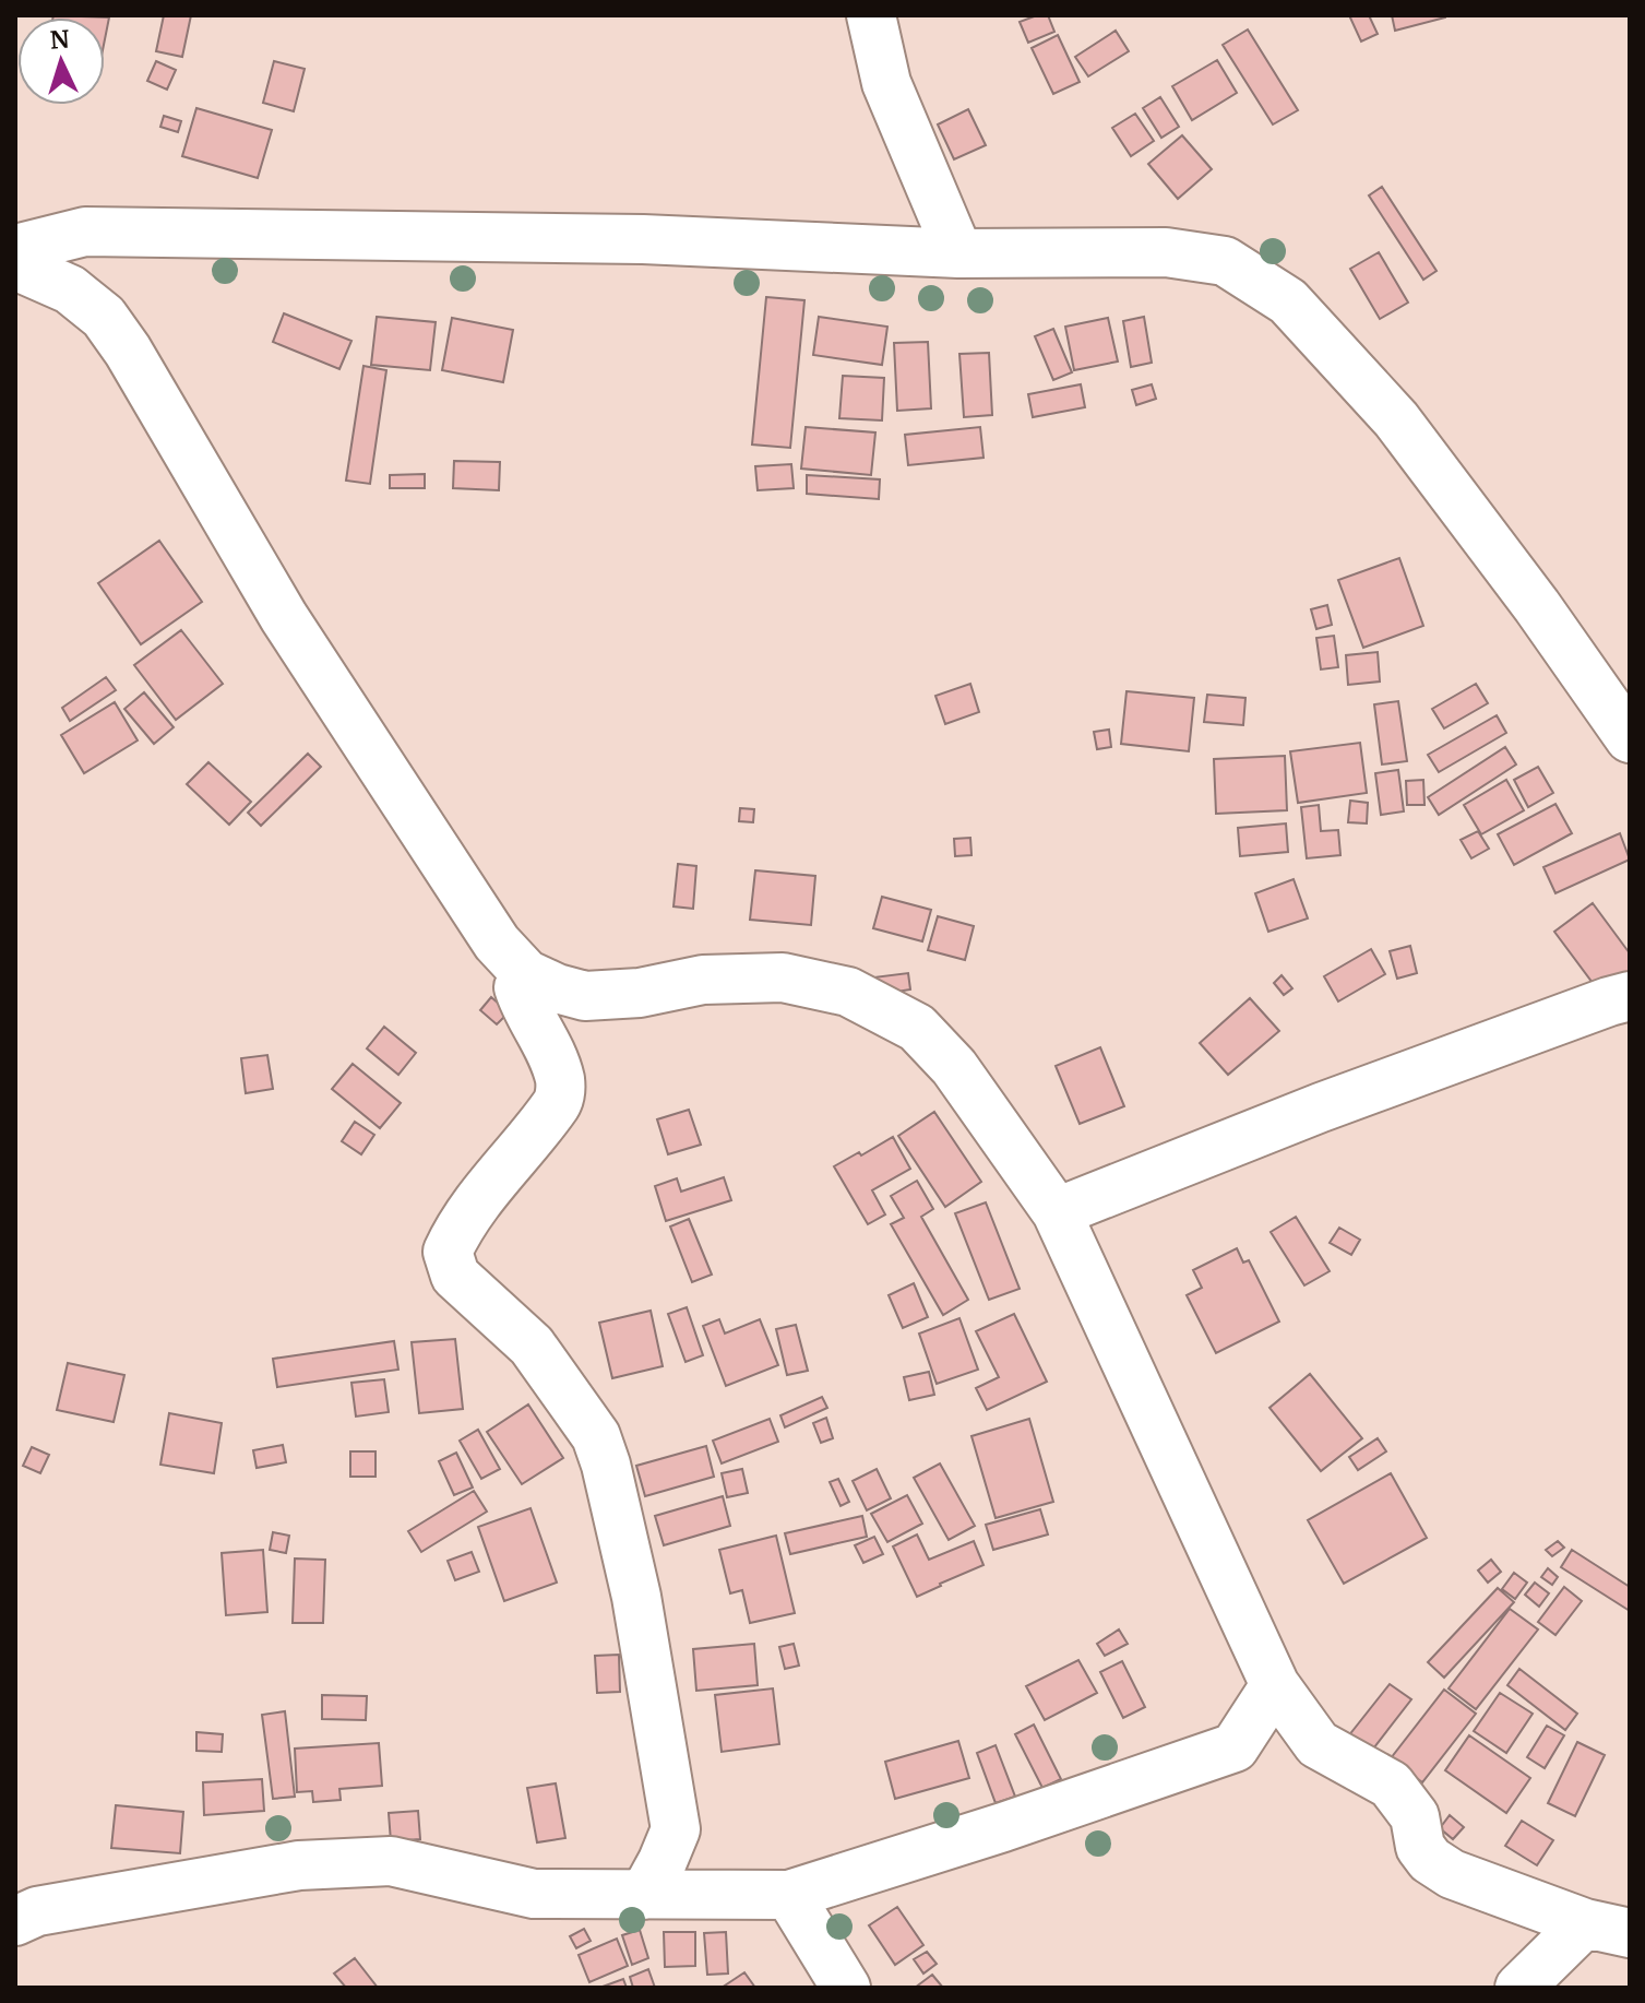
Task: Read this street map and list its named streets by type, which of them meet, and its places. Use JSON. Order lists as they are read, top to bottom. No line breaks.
{"north":"top"}
